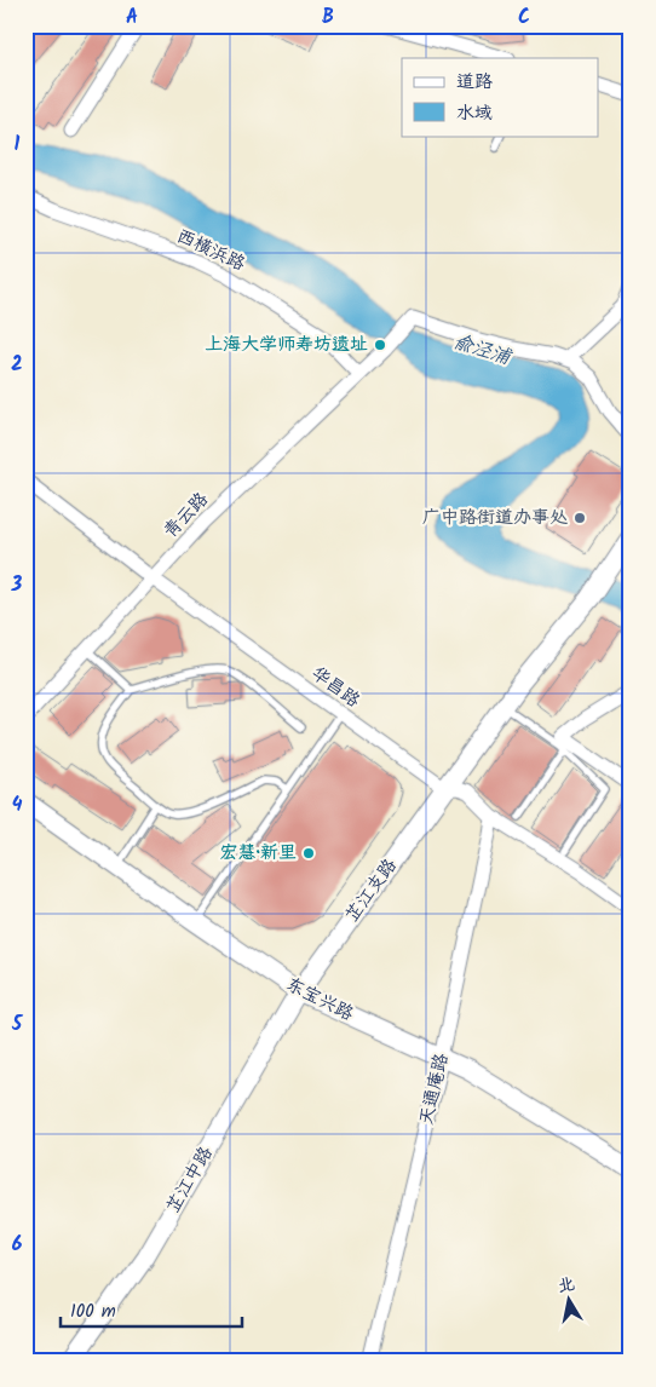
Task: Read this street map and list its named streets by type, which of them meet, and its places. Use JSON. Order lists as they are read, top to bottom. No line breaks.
{"streets":{"street":["西横浜路","青云路","华昌路","芷江支路","东宝兴路","天通庵路","芷江中路"]},"crossings":[["西横浜路","青云路"],["青云路","华昌路"],["华昌路","芷江支路"],["华昌路","天通庵路"],["芷江支路","东宝兴路"],["芷江支路","芷江中路"],["东宝兴路","天通庵路"],["东宝兴路","芷江中路"]],"water":["俞泾浦"],"places":["上海大学师寿坊遗址","广中路街道办事处","宏慧·新里"],"legend":["道路","水域"],"scale_bar":"100 m","north":"top","grid":{"columns":["A","B","C"],"rows":["1","2","3","4","5","6"]}}
